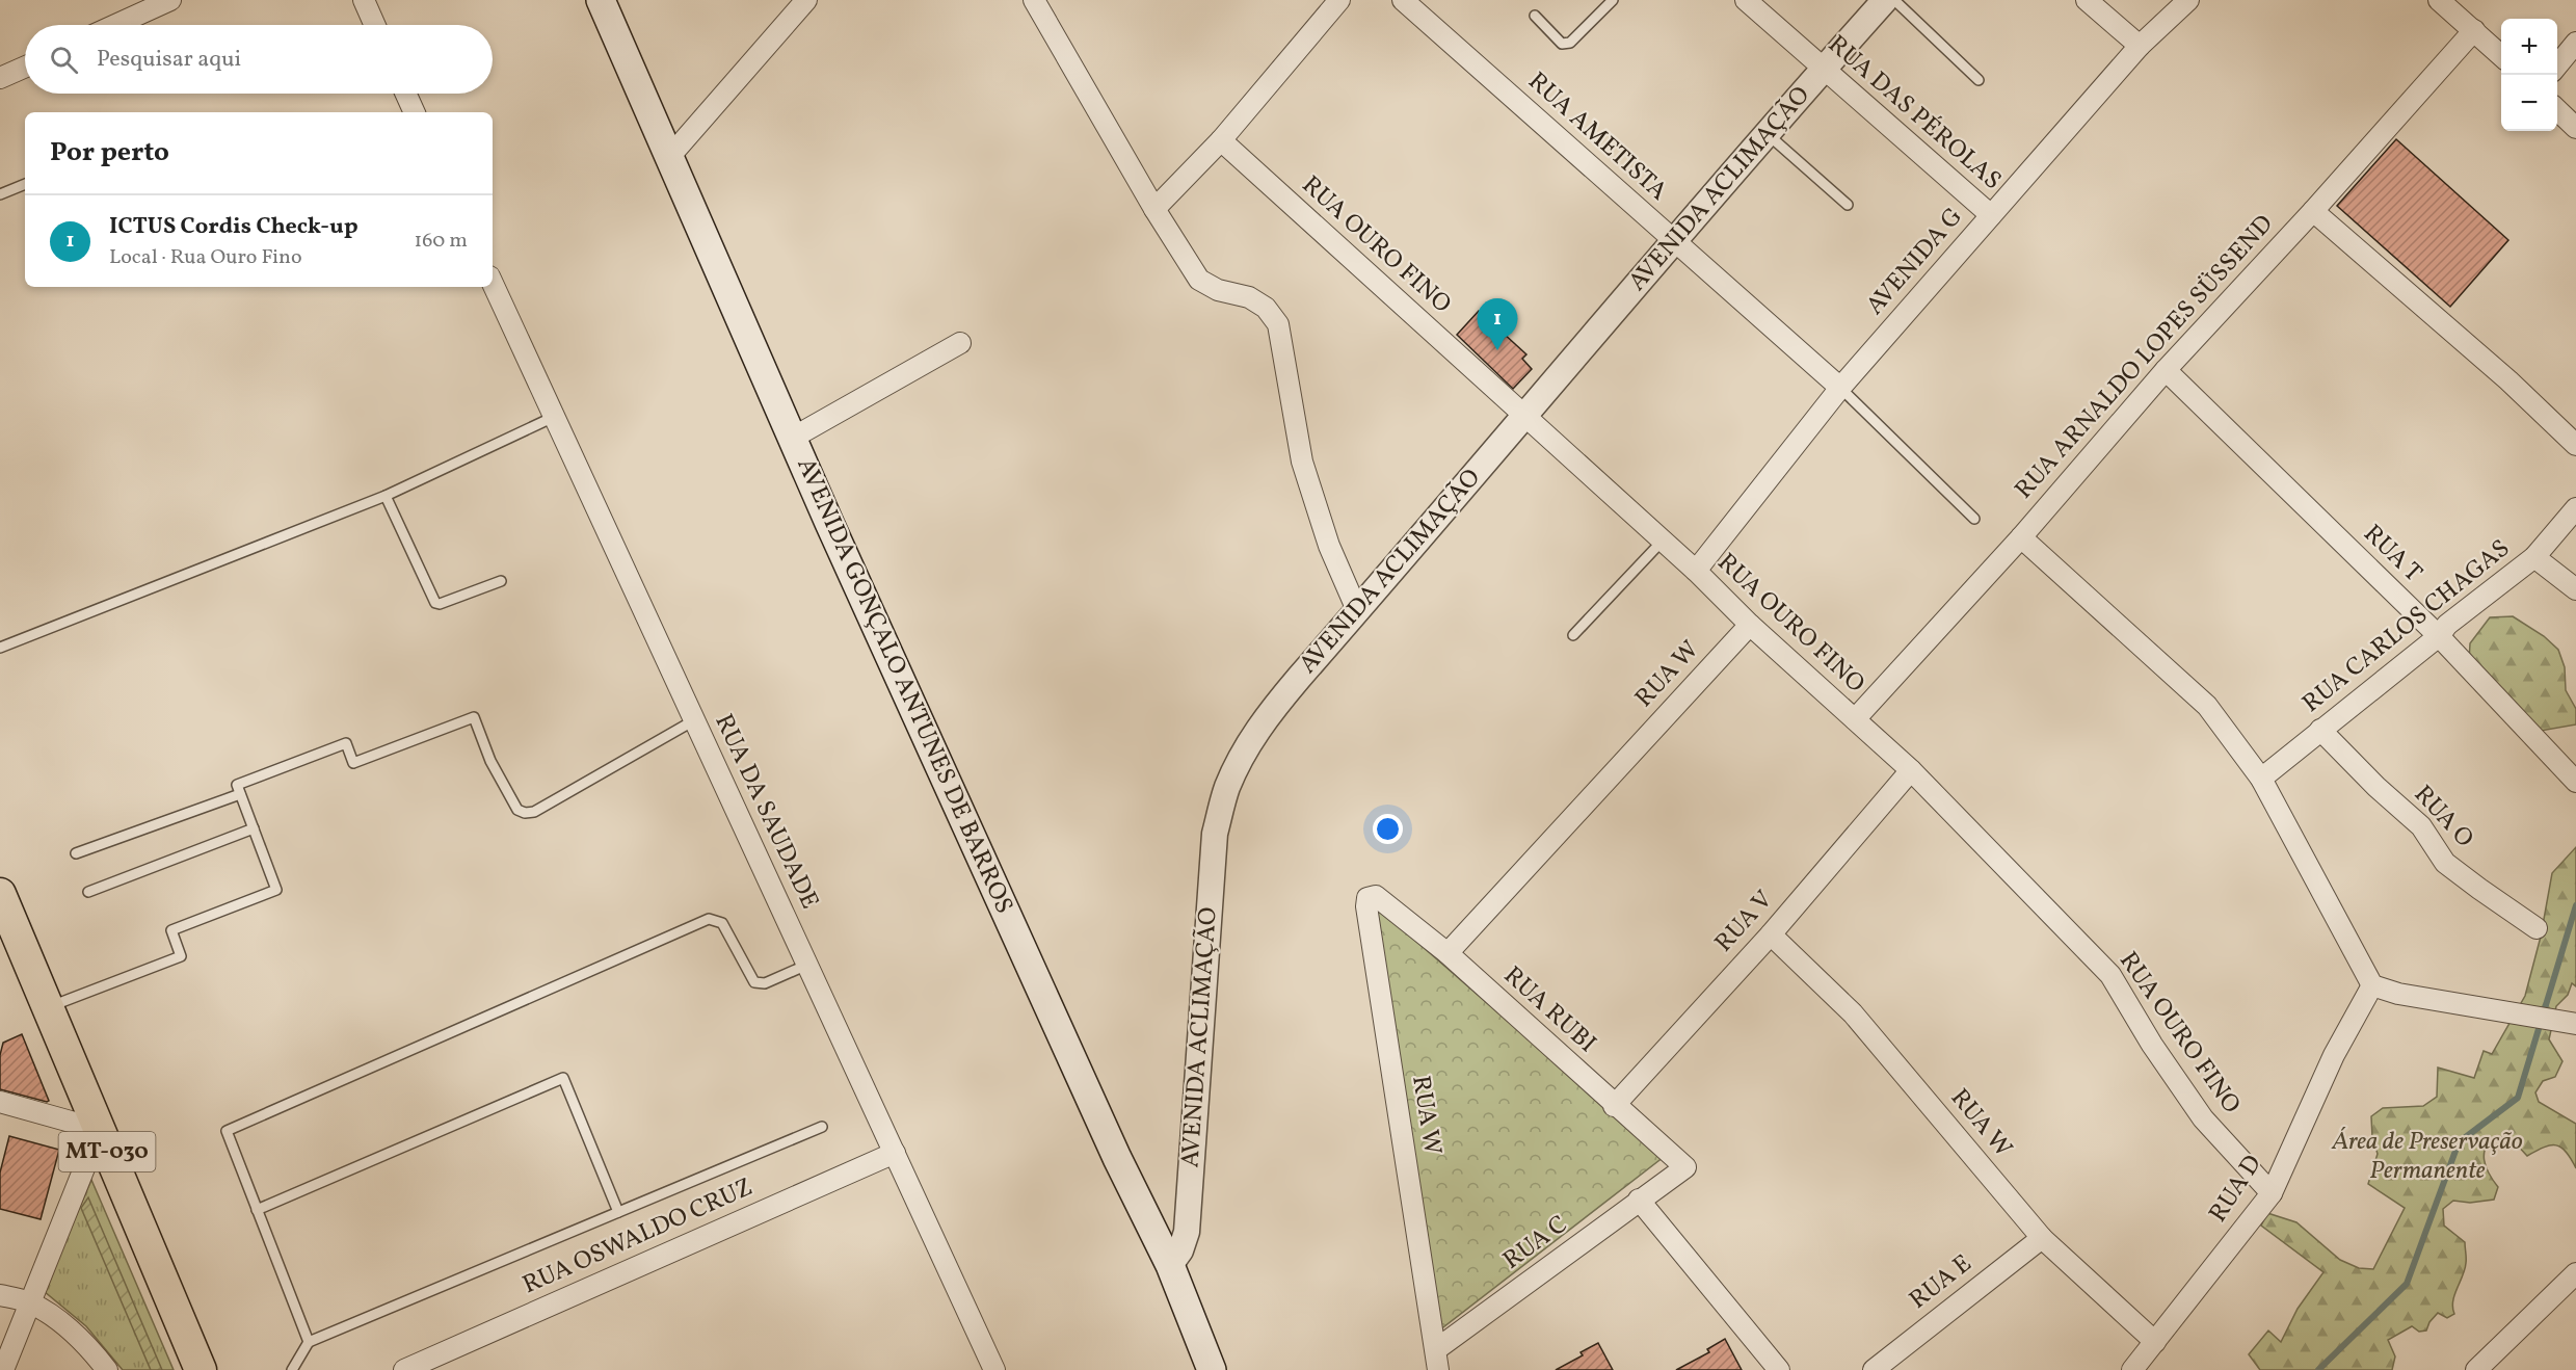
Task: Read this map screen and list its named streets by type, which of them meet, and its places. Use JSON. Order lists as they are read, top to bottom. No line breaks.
{"streets":{"main road":["AVENIDA GONÇALO ANTUNES DE BARROS","MT-030"],"street":["RUA DAS PÉROLAS","RUA AMETISTA","AVENIDA ACLIMAÇÃO","RUA OURO FINO","AVENIDA G","RUA ARNALDO LOPES SÜSSEND","RUA T","RUA CARLOS CHAGAS","RUA W","RUA DA SAUDADE","RUA O","RUA V","RUA RUBI","RUA D","RUA OSWALDO CRUZ","RUA C","RUA E"]},"crossings":[["RUA DAS PÉROLAS","AVENIDA ACLIMAÇÃO"],["RUA DAS PÉROLAS","AVENIDA G"],["RUA AMETISTA","AVENIDA ACLIMAÇÃO"],["RUA AMETISTA","AVENIDA G"],["AVENIDA ACLIMAÇÃO","RUA OURO FINO"],["AVENIDA ACLIMAÇÃO","AVENIDA GONÇALO ANTUNES DE BARROS"],["RUA OURO FINO","AVENIDA G"],["RUA OURO FINO","RUA ARNALDO LOPES SÜSSEND"],["RUA OURO FINO","RUA W"],["RUA OURO FINO","RUA V"],["RUA OURO FINO","RUA D"],["RUA ARNALDO LOPES SÜSSEND","RUA T"],["RUA T","RUA CARLOS CHAGAS"],["RUA CARLOS CHAGAS","RUA O"],["RUA W","RUA V"],["RUA W","RUA RUBI"],["RUA W","RUA D"],["RUA W","RUA C"],["RUA W","RUA E"],["RUA DA SAUDADE","RUA OSWALDO CRUZ"],["RUA V","RUA RUBI"],["RUA RUBI","RUA C"]],"parks":["Área de Preservação Permanente"],"page":{"map_buttons":["+","−"],"search":"Pesquisar aqui","heading":"Por perto","list":[{"mark":"1","name":"ICTUS Cordis Check-up","note":"Local · Rua Ouro Fino","value":"160 m"}],"pins":"1"}}
